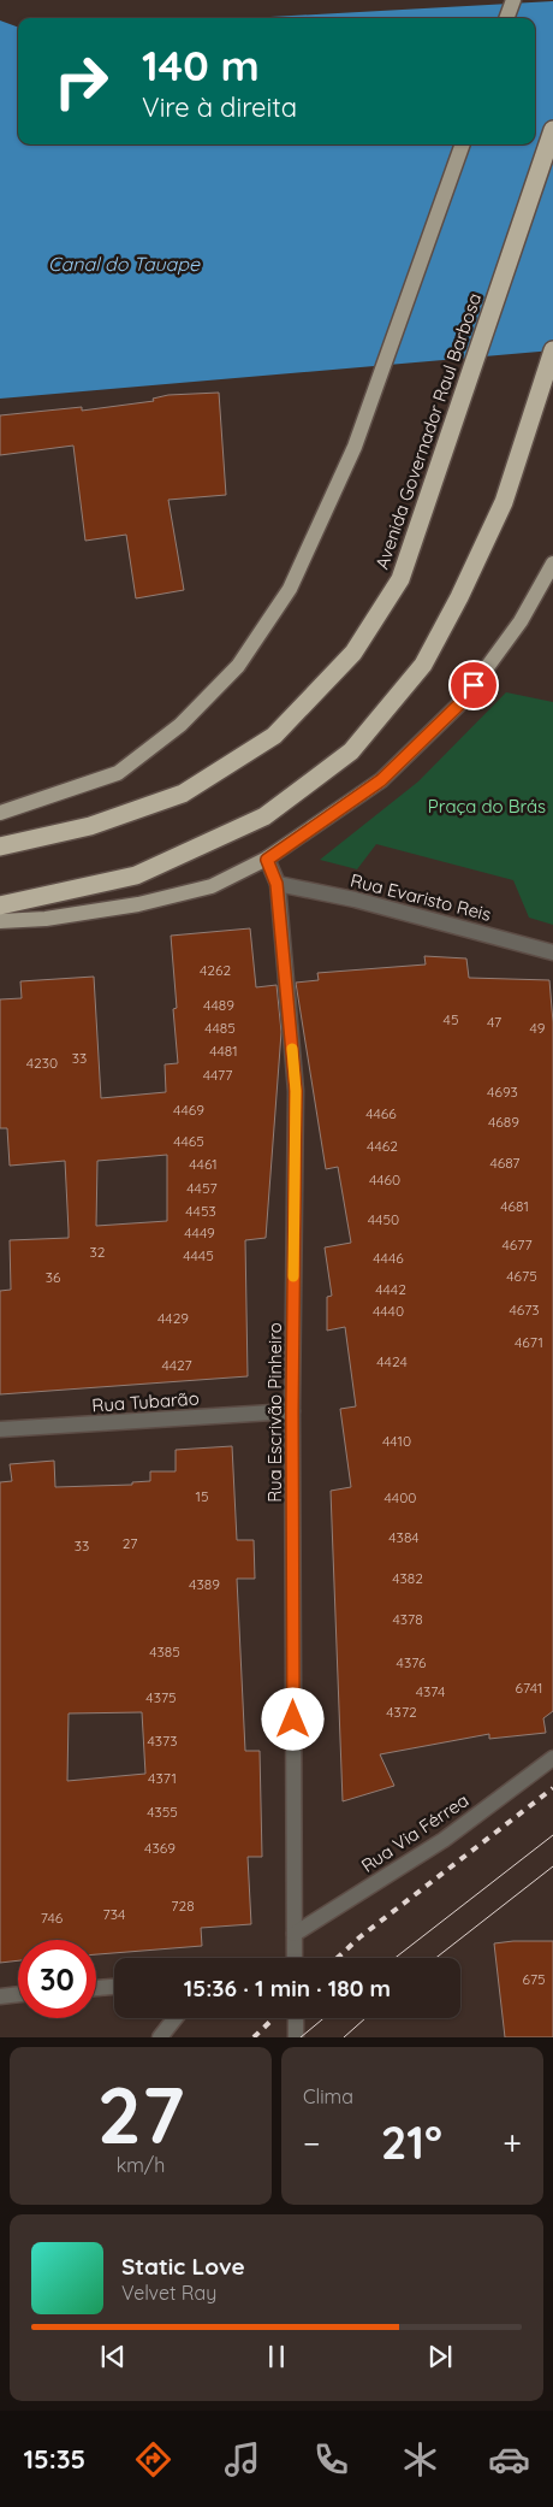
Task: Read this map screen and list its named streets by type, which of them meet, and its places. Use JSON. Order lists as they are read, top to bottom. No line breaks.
{"streets":{"highway":["Avenida Governador Raul Barbosa"],"street":["Rua Evaristo Reis","Rua Tubarão","Rua Escrivão Pinheiro","Rua Via Férrea"]},"crossings":[["Rua Evaristo Reis","Rua Escrivão Pinheiro"],["Rua Tubarão","Rua Escrivão Pinheiro"],["Rua Escrivão Pinheiro","Rua Via Férrea"]],"water":["Canal do Tauape"],"parks":["Praça do Brás"],"house_numbers":["4262","4489","45","47","4485","49","4481","33","4230","4477","4693","4469","4466","4689","4465","4462","4687","4461","4460","4457","4681","4453","4450","4449","4677","32","4445","4446","4675","36","4442","4673","4440","4429","4671","4424","4427","4410","15","4400","4384","27","33","4382","4389","4378","4385","4376","6741","4374","4375","4372","4373","4371","4355","4369","728","734","746","675"],"page":{"turn":["140 m","Vire à direita"],"limit":"30","trip":"15:36 · 1 min · 180 m","tile":[["27","km/h"],"Clima"],"heat":["−","21°","+"],"song":["Static Love","Velvet Ray"],"tabs":"15:35"}}
